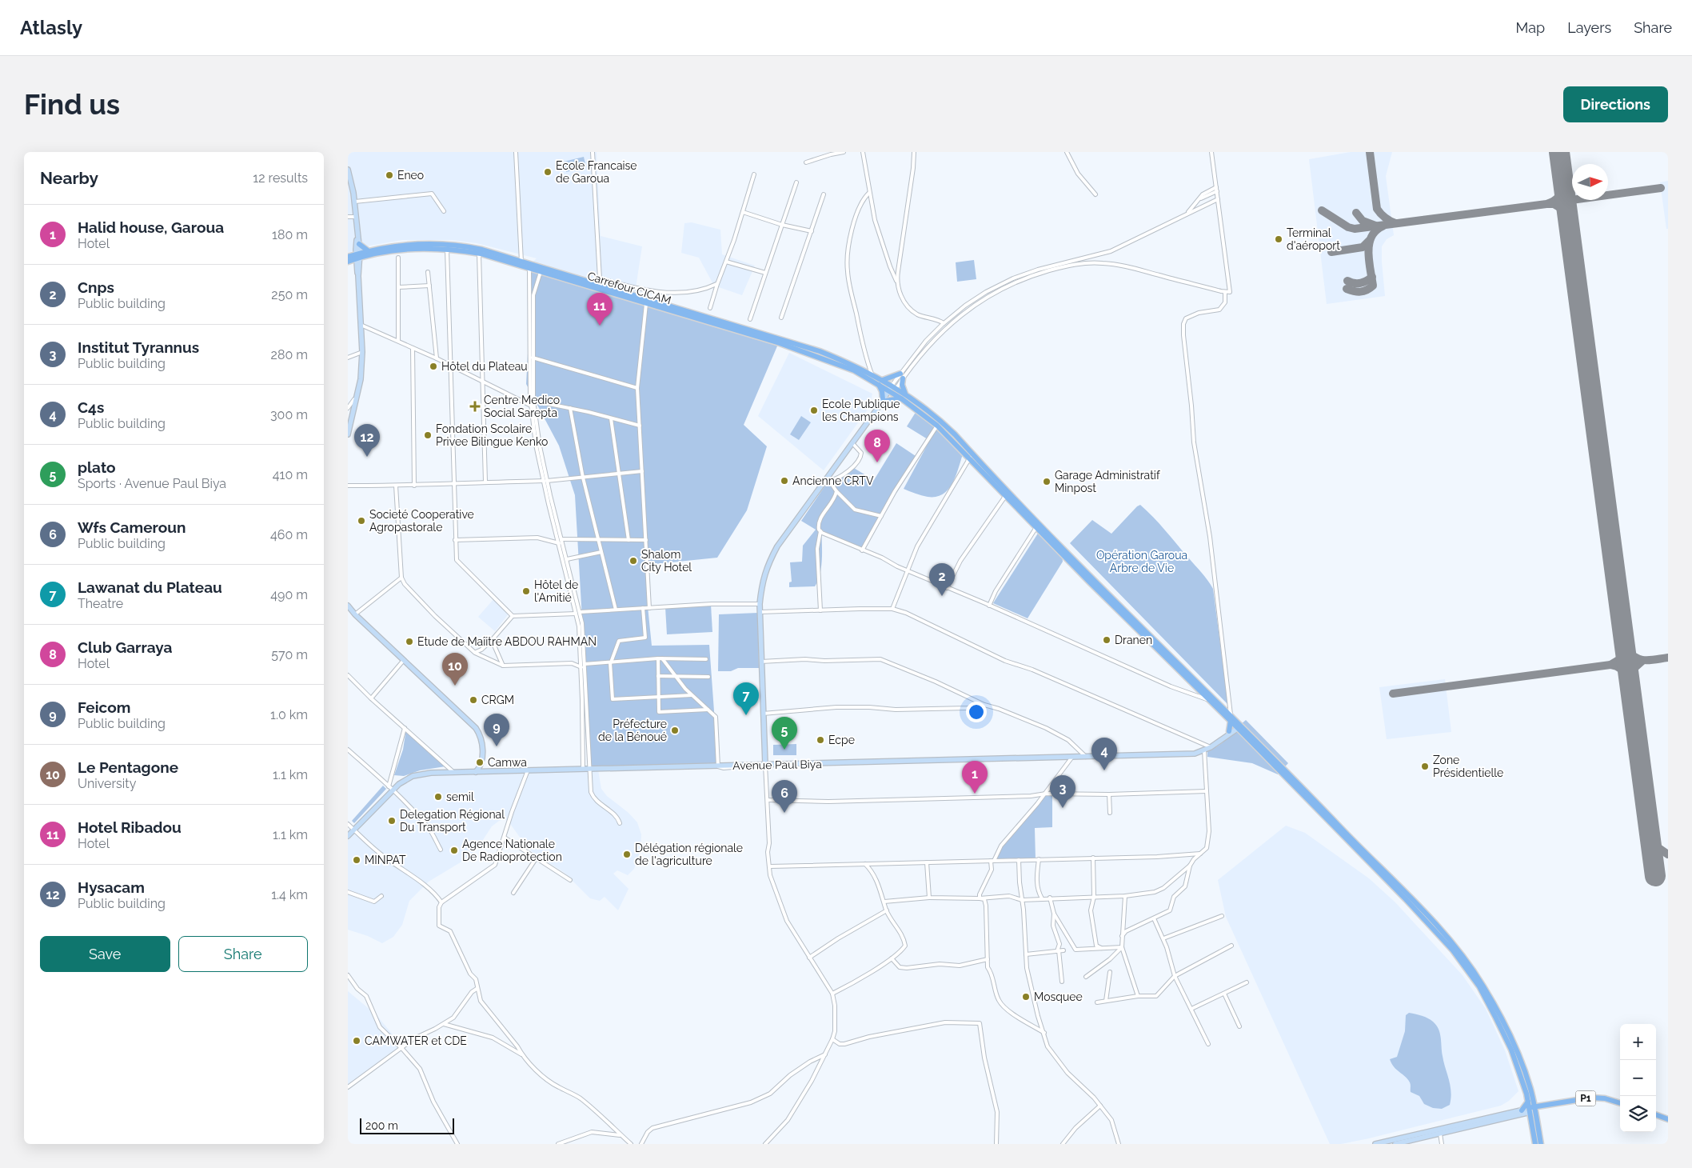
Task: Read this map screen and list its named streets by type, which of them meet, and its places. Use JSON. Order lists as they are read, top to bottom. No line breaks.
{"streets":{"main road":["Carrefour CICAM","Avenue Paul Biya","P1"]},"parks":["Opération Garoua Arbre de Vie"],"places":{"other":["Ecole Francaise de Garoua","Eneo","Terminal d'aéroport","Hôtel du Plateau","Ecole Publique les Champions","Fondation Scolaire Privee Bilingue Kenko","Ancienne CRTV","Garage Administratif Minpost","Societé Cooperative Agropastorale","Shalom City Hotel","Hôtel de l'Amitié","Dranen","Etude de Maîitre ABDOU RAHMAN","CRGM","Préfecture de la Bénoué","Ecpe","Camwa","Zone Présidentielle","semil","Delegation Régional Du Transport","Agence Nationale De Radioprotection","Délégation régionale de l'agriculture","MINPAT","Mosquee","CAMWATER et CDE"],"health":["Centre Medico Social Sarepta"]},"scale_bar":"200 m","north":"right","page":{"header":"Atlasly","nav":["Map","Layers","Share"],"buttons":["Directions",["Save","Share"]],"title":"Find us","heading":["Nearby","12 results"],"list":[{"mark":"1","name":"Halid house, Garoua","note":"Hotel","value":"180 m"},{"mark":"2","name":"Cnps","note":"Public building","value":"250 m"},{"mark":"3","name":"Institut Tyrannus","note":"Public building","value":"280 m"},{"mark":"4","name":"C4s","note":"Public building","value":"300 m"},{"mark":"5","name":"plato","note":"Sports · Avenue Paul Biya","value":"410 m"},{"mark":"6","name":"Wfs Cameroun","note":"Public building","value":"460 m"},{"mark":"7","name":"Lawanat du Plateau","note":"Theatre","value":"490 m"},{"mark":"8","name":"Club Garraya","note":"Hotel","value":"570 m"},{"mark":"9","name":"Feicom","note":"Public building","value":"1.0 km"},{"mark":"10","name":"Le Pentagone","note":"University","value":"1.1 km"},{"mark":"11","name":"Hotel Ribadou","note":"Hotel","value":"1.1 km"},{"mark":"12","name":"Hysacam","note":"Public building","value":"1.4 km"}],"pins":["11","12","8","2","10","7","9","5","4","1","3","6"],"map_buttons":["+","−"],"scale":"200 m"}}
